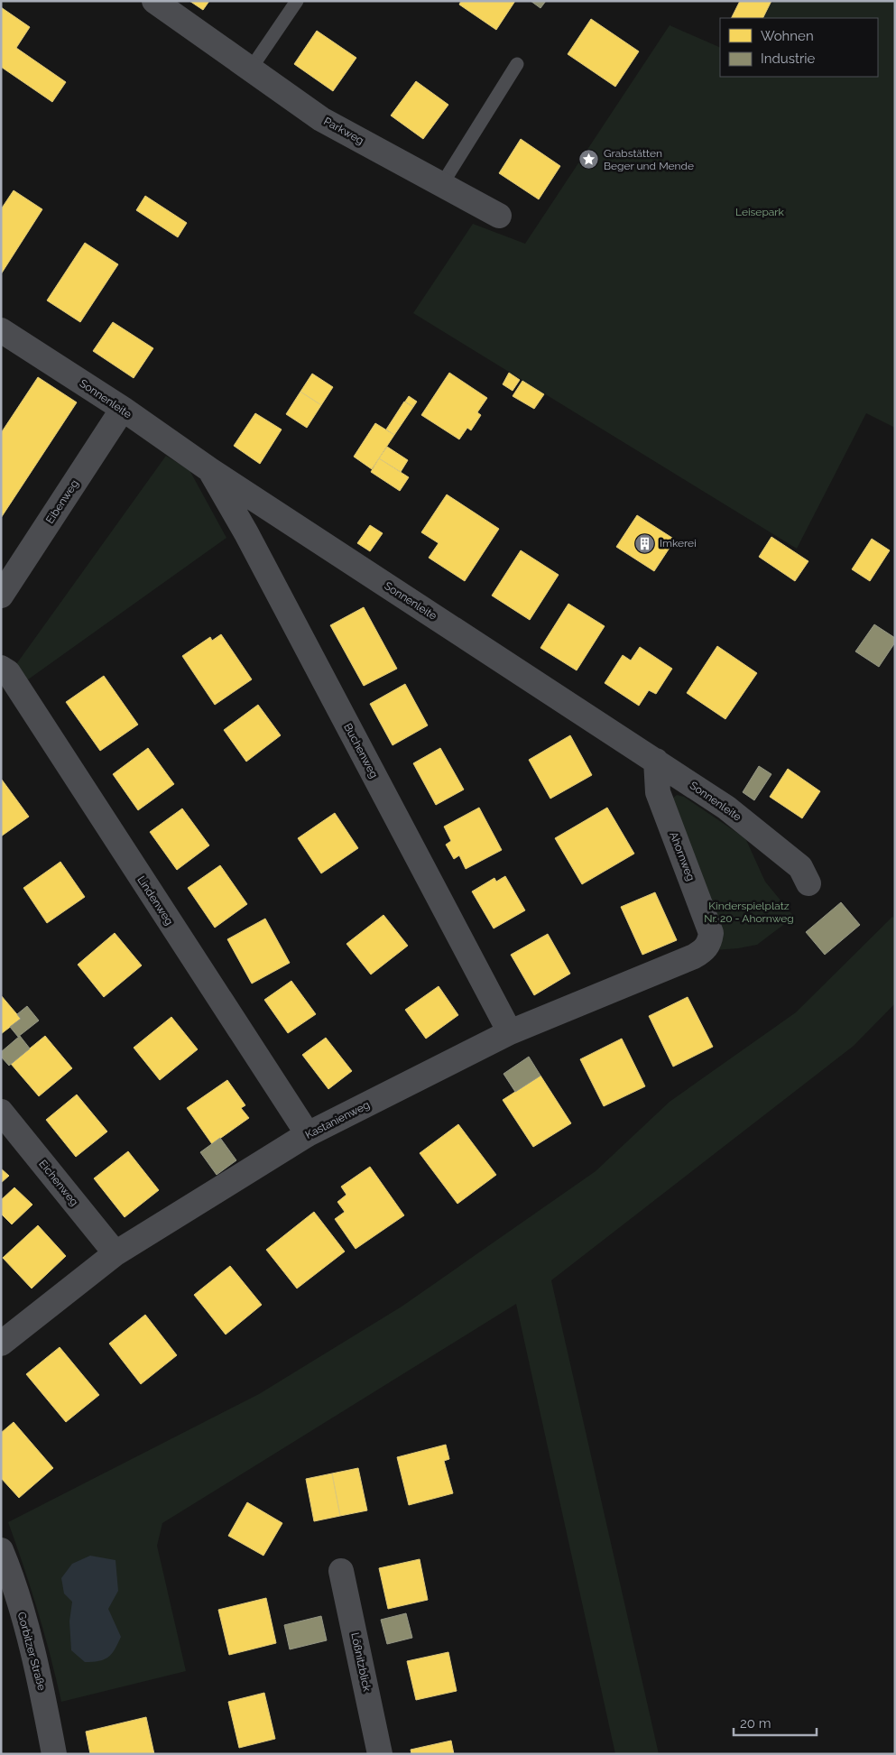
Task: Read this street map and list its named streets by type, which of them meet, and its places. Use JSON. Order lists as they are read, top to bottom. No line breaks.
{"streets":{"street":["Parkweg","Sonnenleite","Eibenweg","Buchenweg","Ahornweg","Lindenweg","Kastanienweg","Eichenweg","Gorbitzer Straße","Lößnitzblick"]},"crossings":[["Sonnenleite","Eibenweg"],["Sonnenleite","Buchenweg"],["Sonnenleite","Ahornweg"],["Buchenweg","Kastanienweg"],["Ahornweg","Kastanienweg"],["Lindenweg","Kastanienweg"],["Kastanienweg","Eichenweg"]],"parks":["Leisepark","Kinderspielplatz Nr. 20 - Ahornweg"],"places":{"place":["Grabstätten Beger und Mende"],"building":["Imkerei"]},"legend":["Wohnen","Industrie"],"scale_bar":"20 m"}
